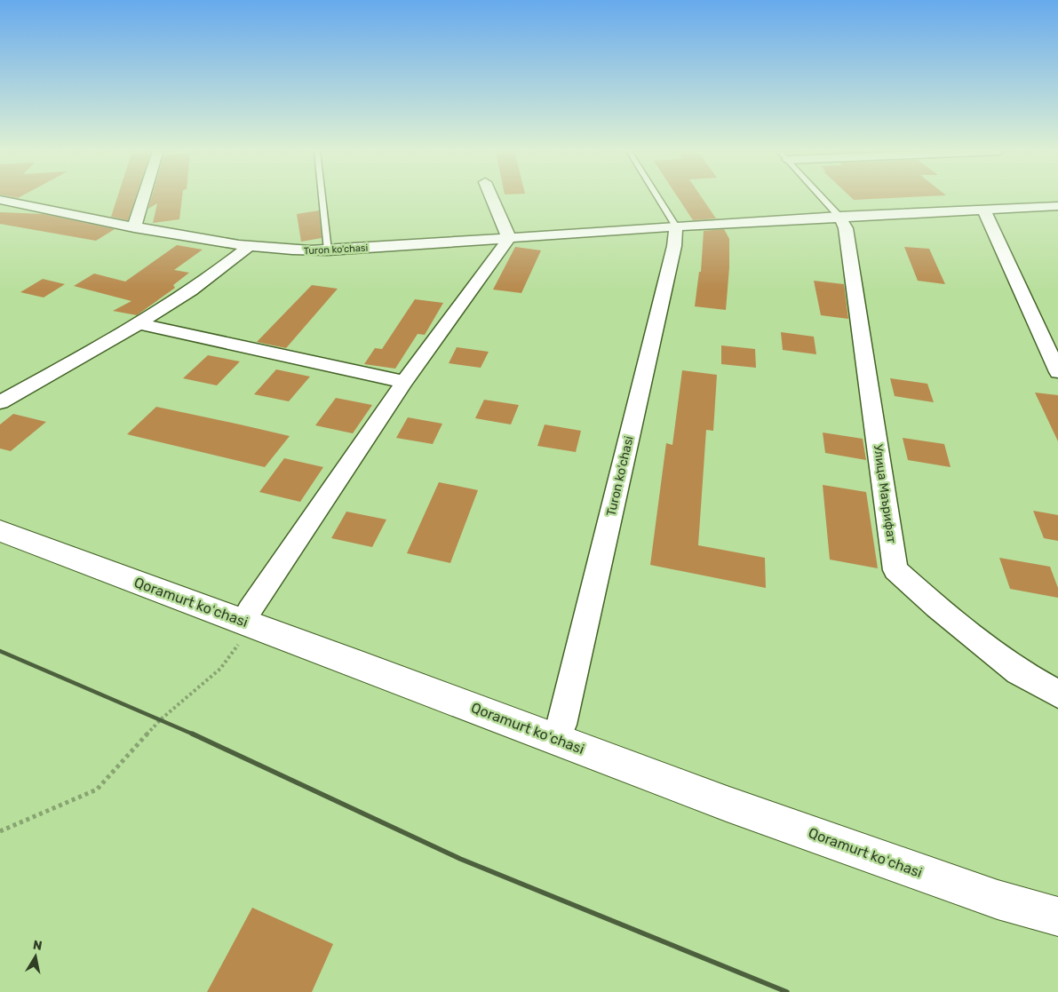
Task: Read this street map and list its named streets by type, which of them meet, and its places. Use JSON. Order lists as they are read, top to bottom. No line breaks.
{"streets":{"main road":["Qoramurt koʻchasi"],"street":["Turon ko'chasi","Улица Маърифат"]},"crossings":[["Turon ko'chasi","Улица Маърифат"],["Turon ko'chasi","Qoramurt koʻchasi"]],"north":"top"}
